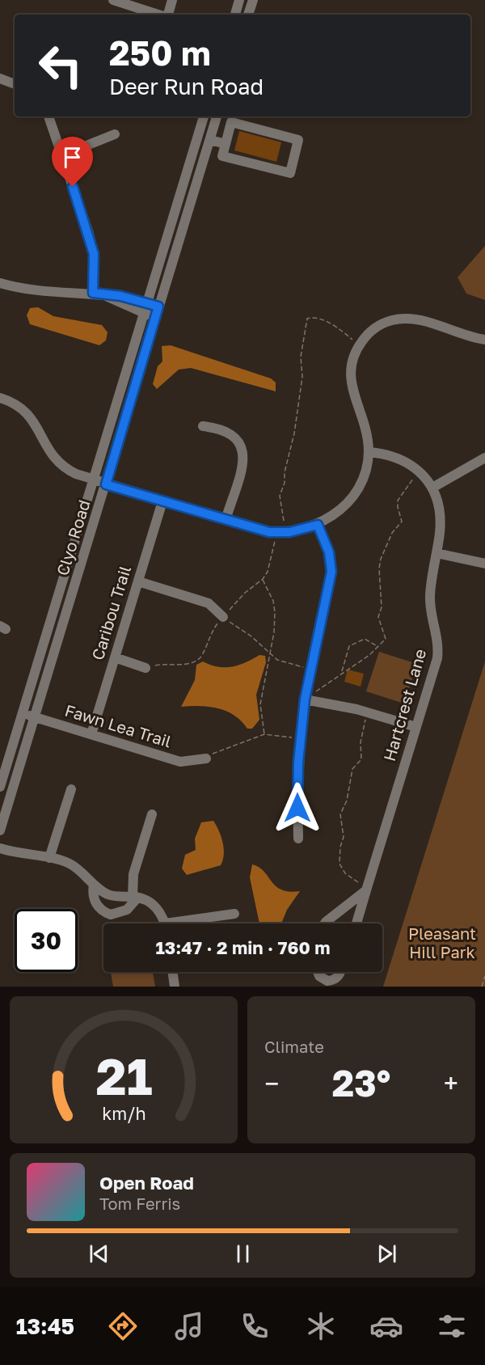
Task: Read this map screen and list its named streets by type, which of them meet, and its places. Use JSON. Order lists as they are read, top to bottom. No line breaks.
{"streets":{"street":["Clyo Road","Caribou Trail","Hartcrest Lane","Fawn Lea Trail"]},"crossings":[["Clyo Road","Fawn Lea Trail"],["Caribou Trail","Fawn Lea Trail"]],"parks":["Pleasant Hill Park"],"page":{"turn":["250 m","Deer Run Road"],"limit":"30","trip":"13:47 · 2 min · 760 m","tile":"Climate","heat":["−","23°","+"],"song":["Open Road","Tom Ferris"],"tabs":"13:45","gauge":["21","km/h"]}}
